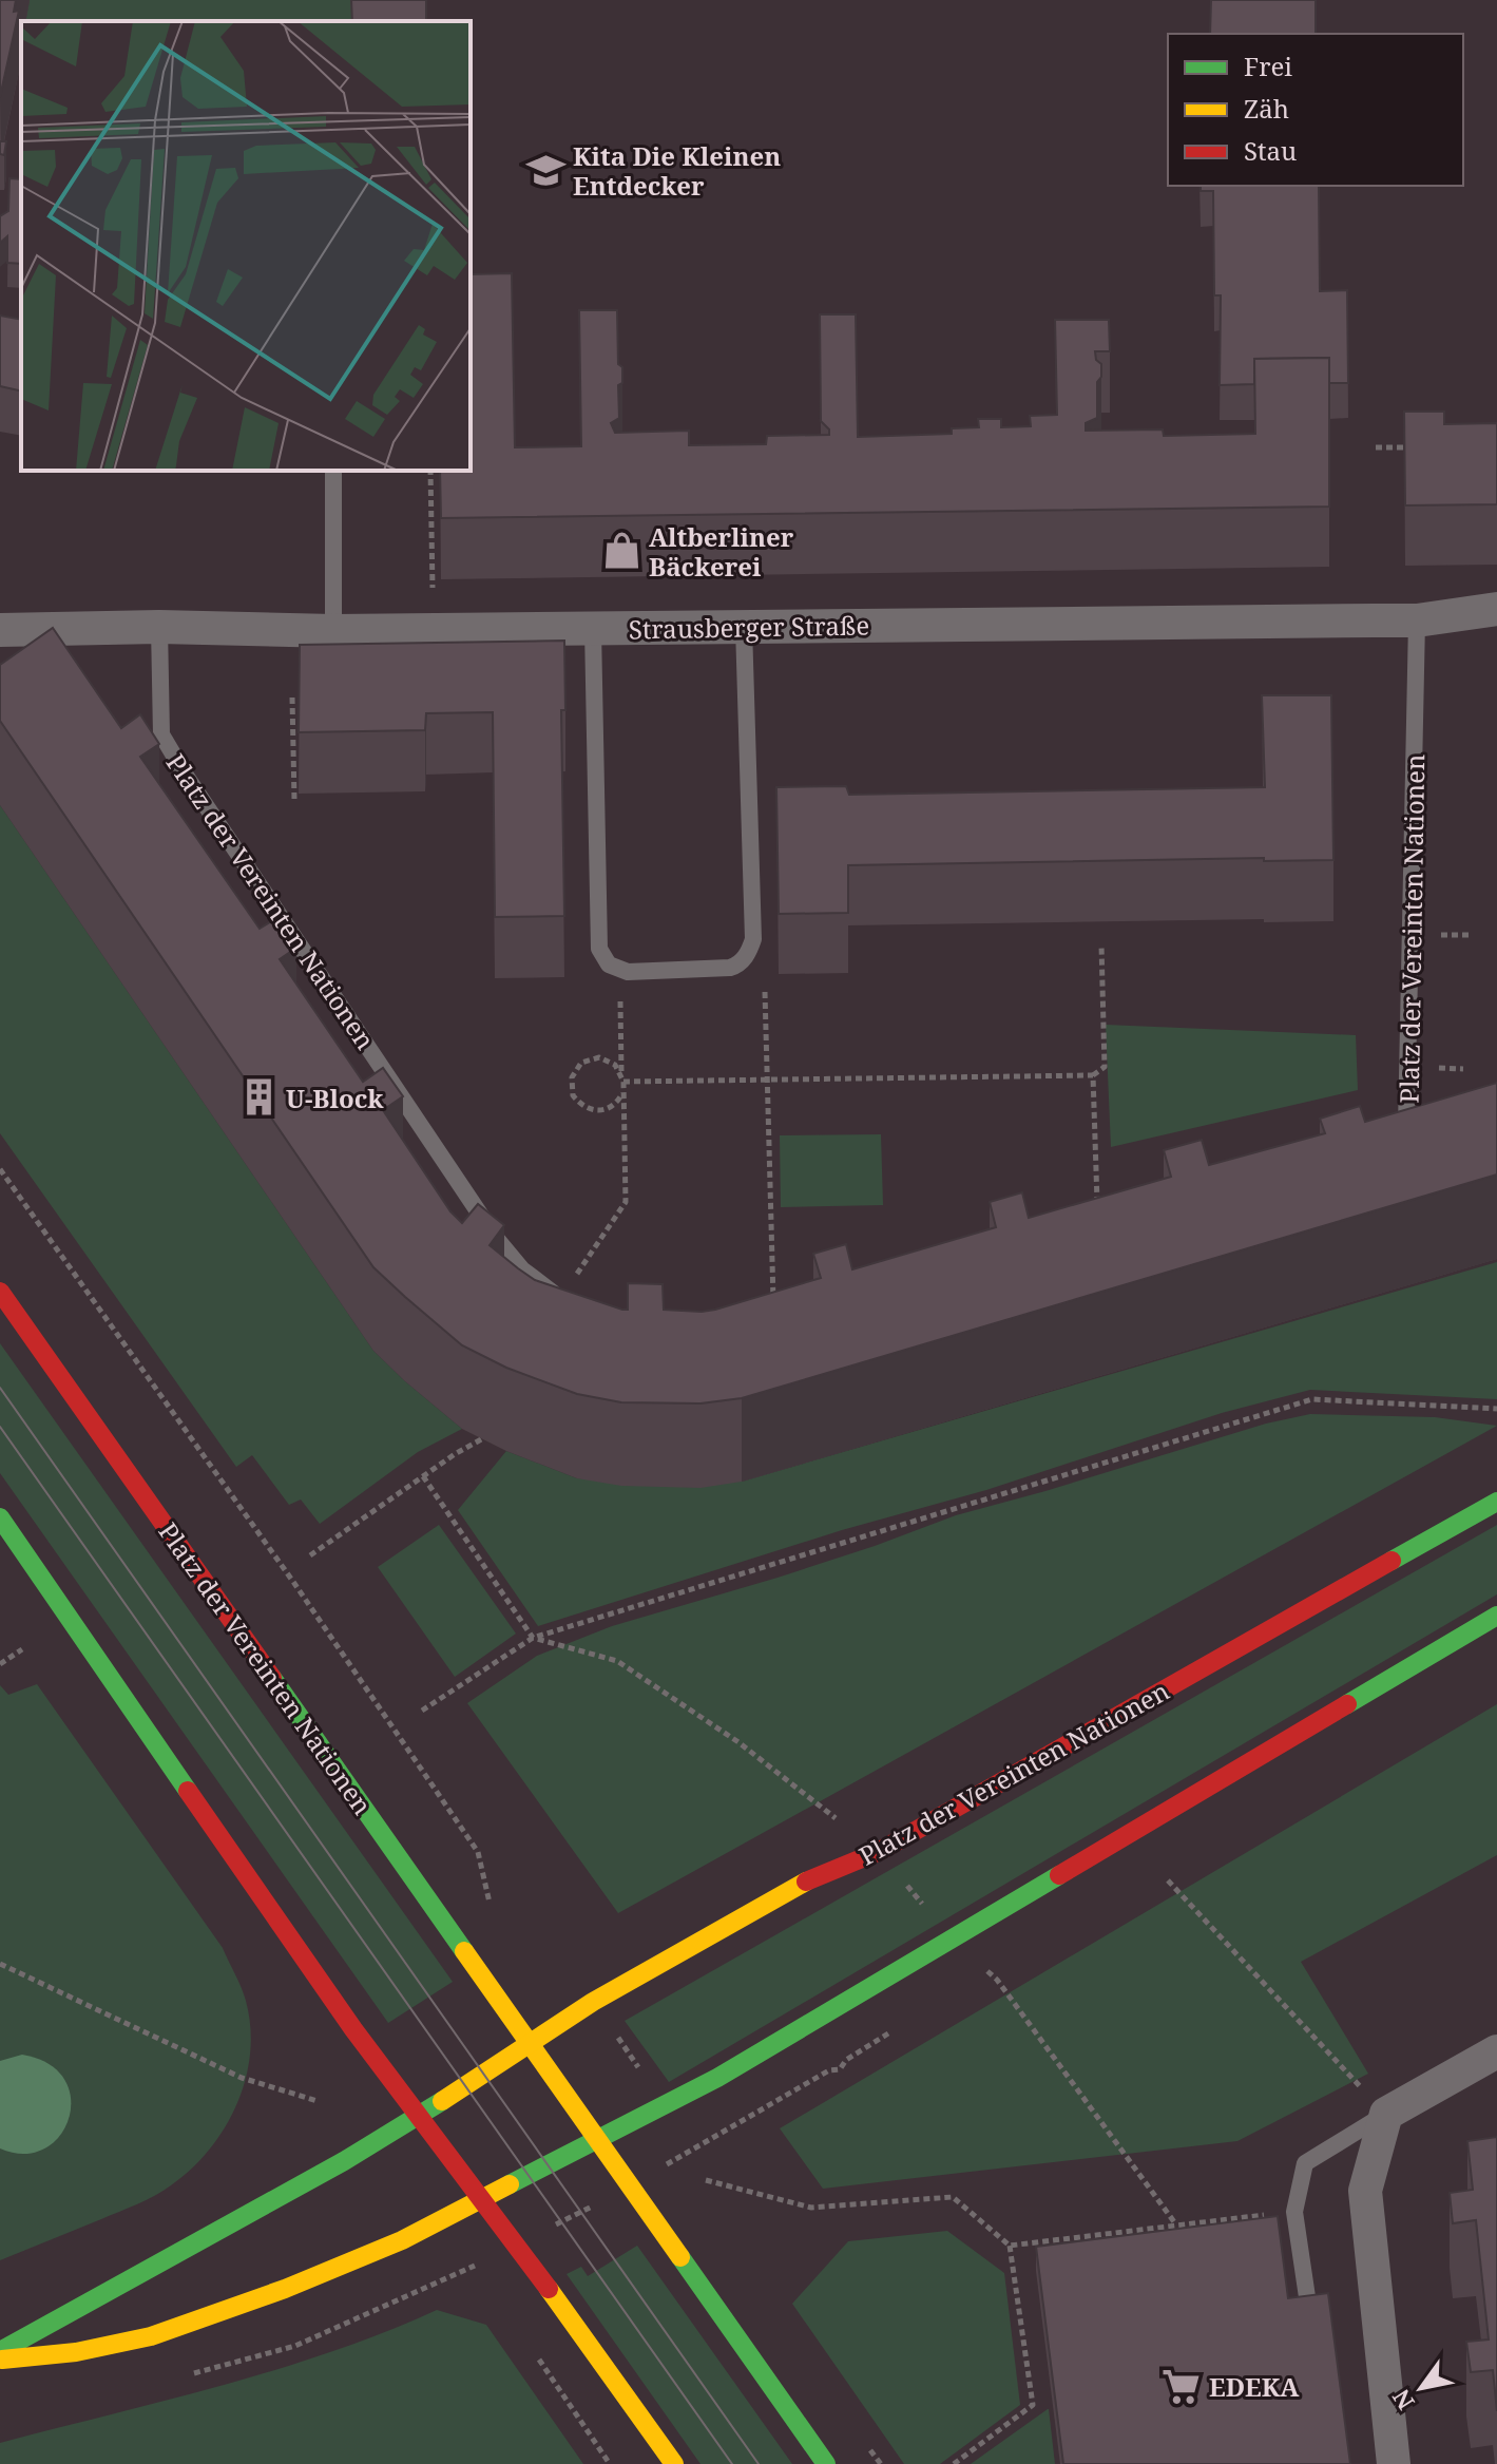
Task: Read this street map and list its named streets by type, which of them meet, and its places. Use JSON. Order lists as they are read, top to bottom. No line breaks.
{"streets":{"main road":["Platz der Vereinten Nationen"],"street":["Strausberger Straße"]},"crossings":[["Strausberger Straße","Platz der Vereinten Nationen"]],"places":{"school or university":["Kita Die Kleinen Entdecker"],"shop":["Altberliner Bäckerei"],"building":["U-Block"],"supermarket":["EDEKA"]},"legend":["Frei","Zäh","Stau"],"north":"bottom left"}
